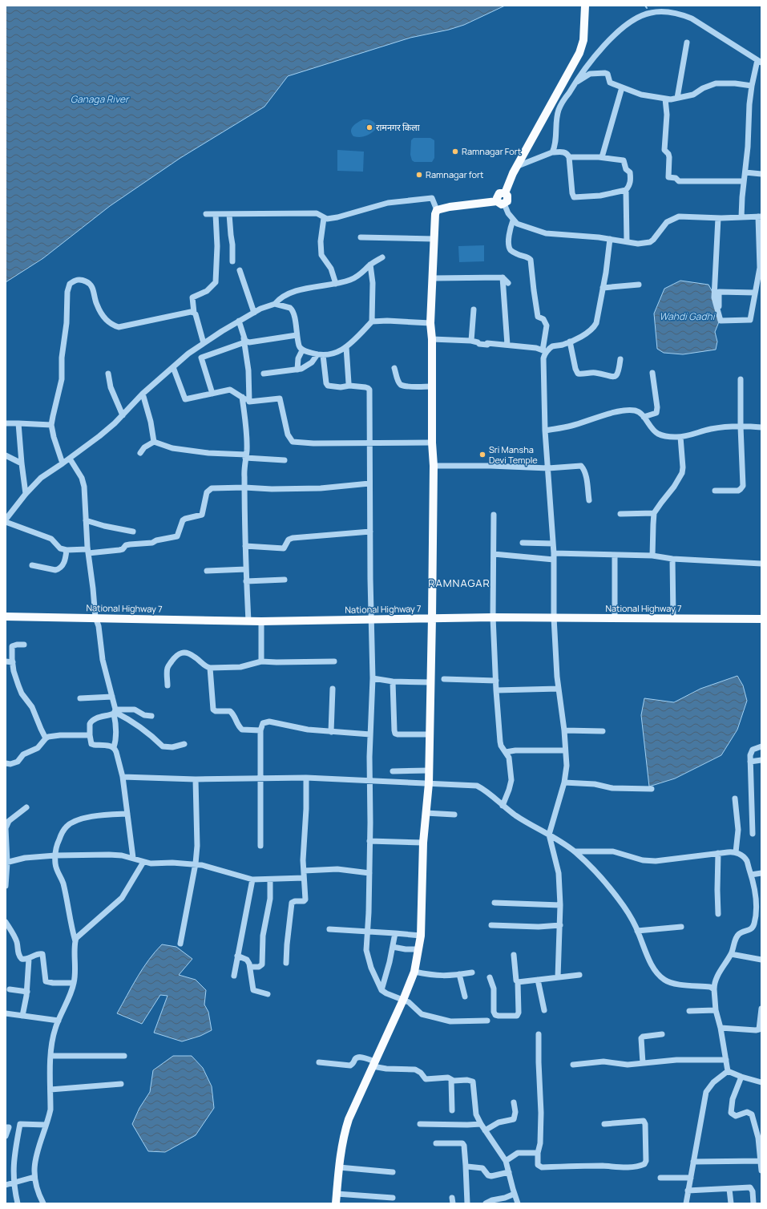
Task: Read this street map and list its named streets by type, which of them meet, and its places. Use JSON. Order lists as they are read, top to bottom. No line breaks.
{"streets":{"main road":["National Highway 7"]},"districts":["RAMNAGAR"],"water":["Ganaga River","Wahdi Gadhi"],"places":["रामनगर किला","Ramnagar Fort","Ramnagar fort","Sri Mansha Devi Temple"]}
